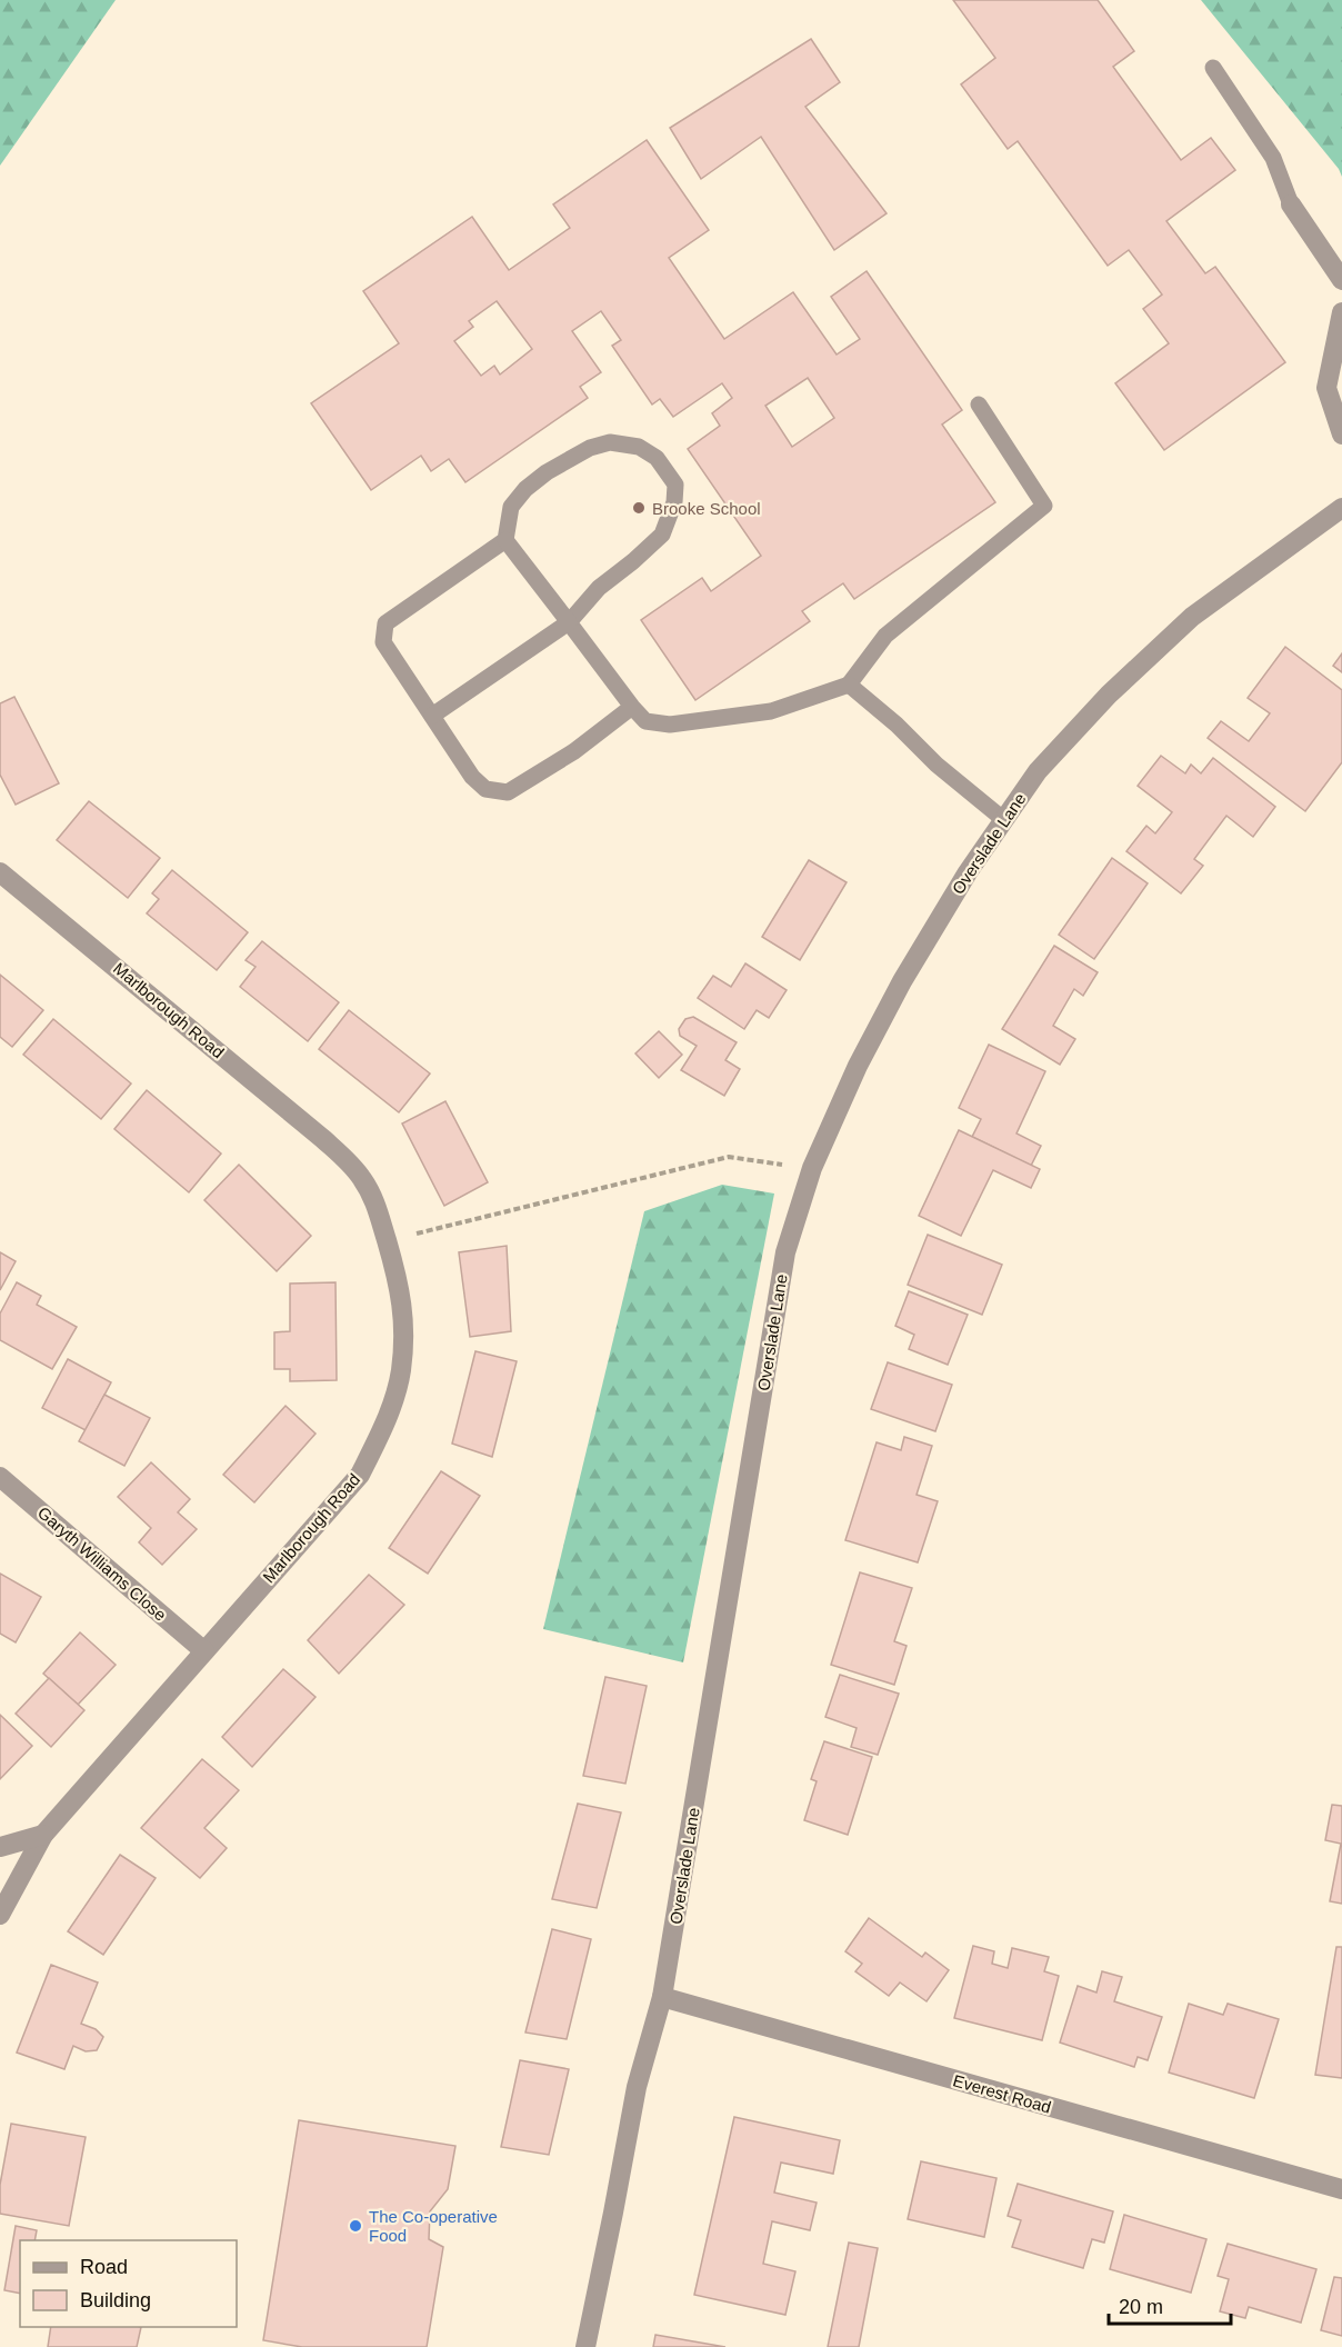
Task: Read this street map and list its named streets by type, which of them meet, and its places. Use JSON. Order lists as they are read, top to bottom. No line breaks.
{"streets":{"street":["Overslade Lane","Marlborough Road","Garyth Williams Close","Everest Road"]},"crossings":[["Overslade Lane","Everest Road"],["Marlborough Road","Garyth Williams Close"]],"places":["Brooke School","The Co-operative Food"],"legend":["Road","Building"],"scale_bar":"20 m"}
